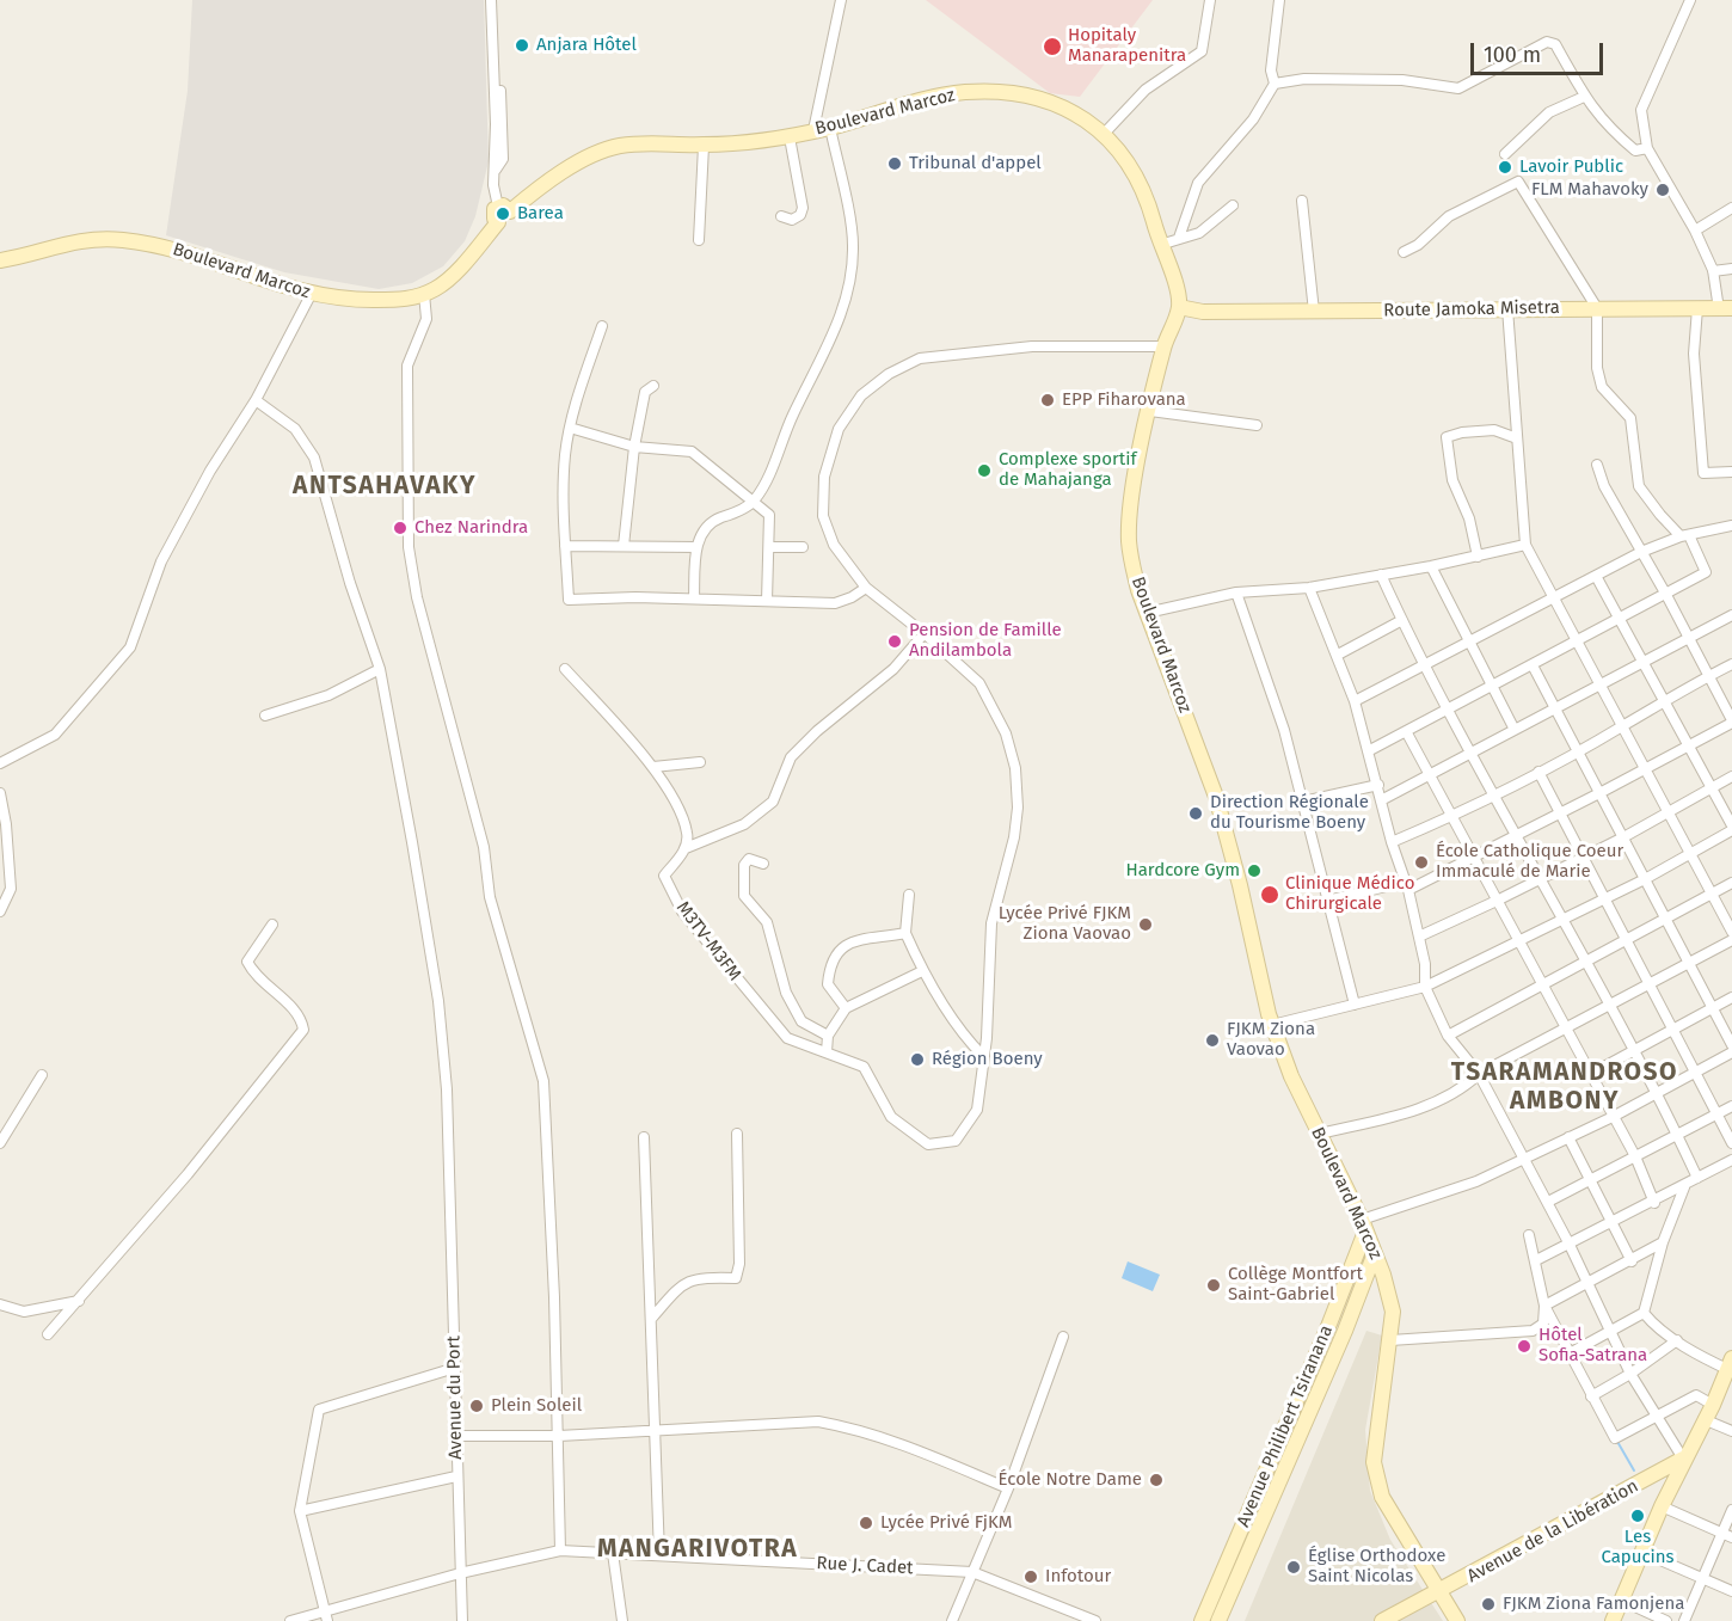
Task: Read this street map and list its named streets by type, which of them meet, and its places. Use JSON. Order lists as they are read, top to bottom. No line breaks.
{"streets":{"main road":["Boulevard Marcoz","Route Jamoka Misetra","Avenue Philibert Tsiranana","Avenue de la Libération"],"street":["M3TV-M3FM","Avenue du Port","Rue J. Cadet"]},"crossings":[["Boulevard Marcoz","Route Jamoka Misetra"],["Boulevard Marcoz","Avenue Philibert Tsiranana"],["Boulevard Marcoz","Avenue de la Libération"],["Avenue du Port","Rue J. Cadet"]],"districts":["ANTSAHAVAKY","TSARAMANDROSO AMBONY","MANGARIVOTRA"],"places":["Anjara Hôtel","Hopitaly Manarapenitra","Tribunal d'appel","Lavoir Public","FLM Mahavoky","Barea","EPP Fiharovana","Complexe sportif de Mahajanga","Chez Narindra","Pension de Famille Andilambola","Direction Régionale du Tourisme Boeny","École Catholique Coeur Immaculé de Marie","Hardcore Gym","Clinique Médico Chirurgicale","Lycée Privé FJKM Ziona Vaovao","FJKM Ziona Vaovao","Région Boeny","Collège Montfort Saint-Gabriel","Hôtel Sofia-Satrana","Plein Soleil","École Notre Dame","Les Capucins","Lycée Privé FjKM","Église Orthodoxe Saint Nicolas","Infotour","FJKM Ziona Famonjena"],"scale_bar":"100 m"}
